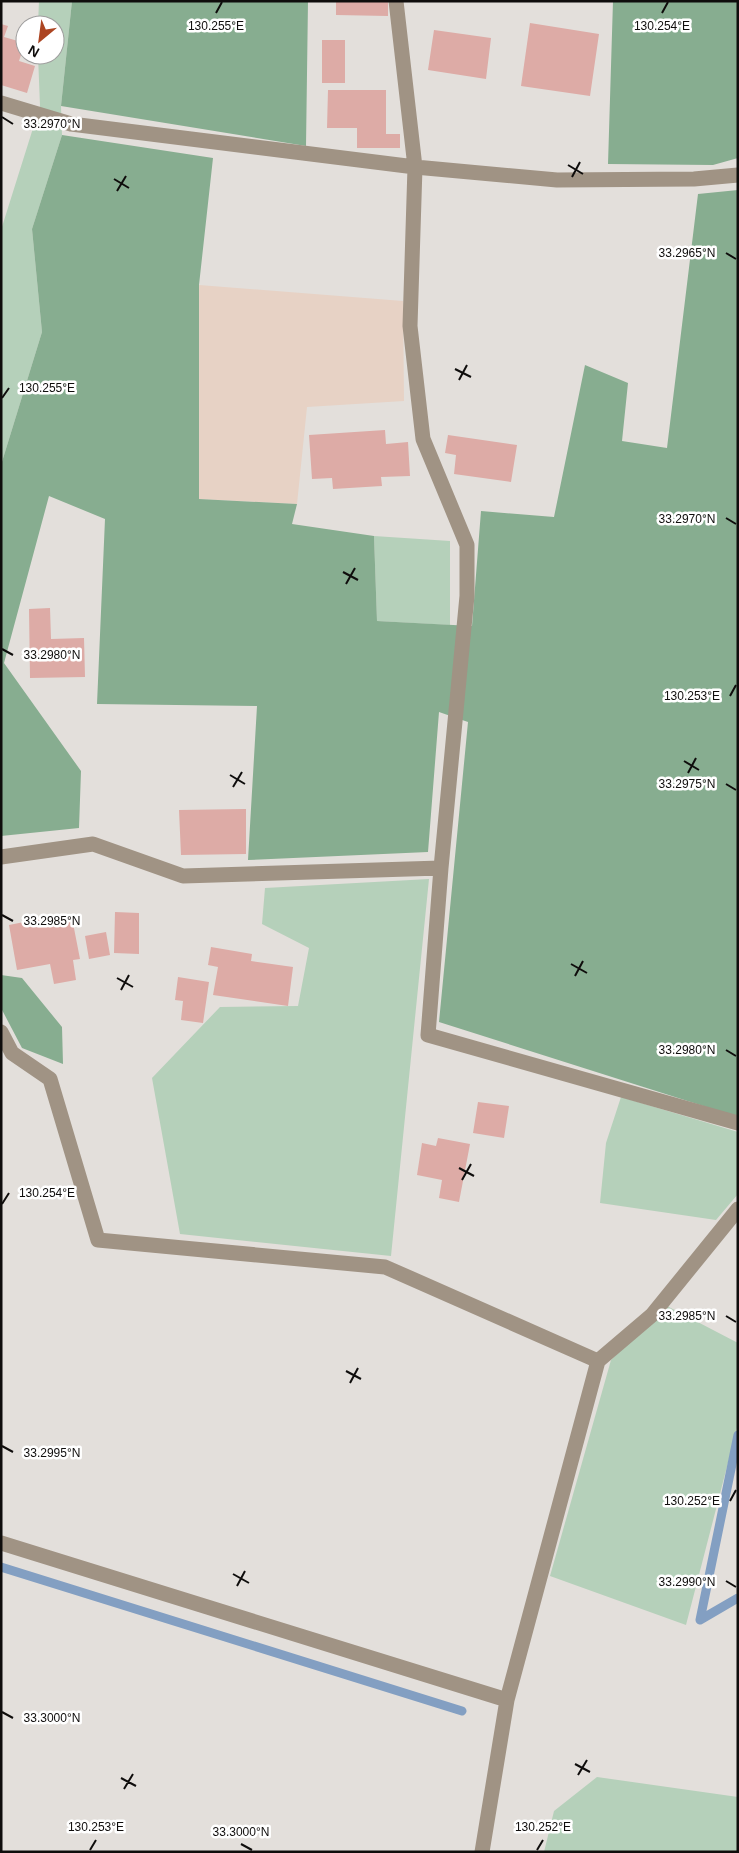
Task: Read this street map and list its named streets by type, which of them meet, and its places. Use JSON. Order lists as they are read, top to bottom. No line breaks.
{"north":"bottom left","coordinates":["130.255°E","130.254°E","33.2970°N","33.2965°N","33.2980°N","130.253°E","33.2975°N","33.2985°N","33.2995°N","130.252°E","33.2990°N","33.3000°N"]}
